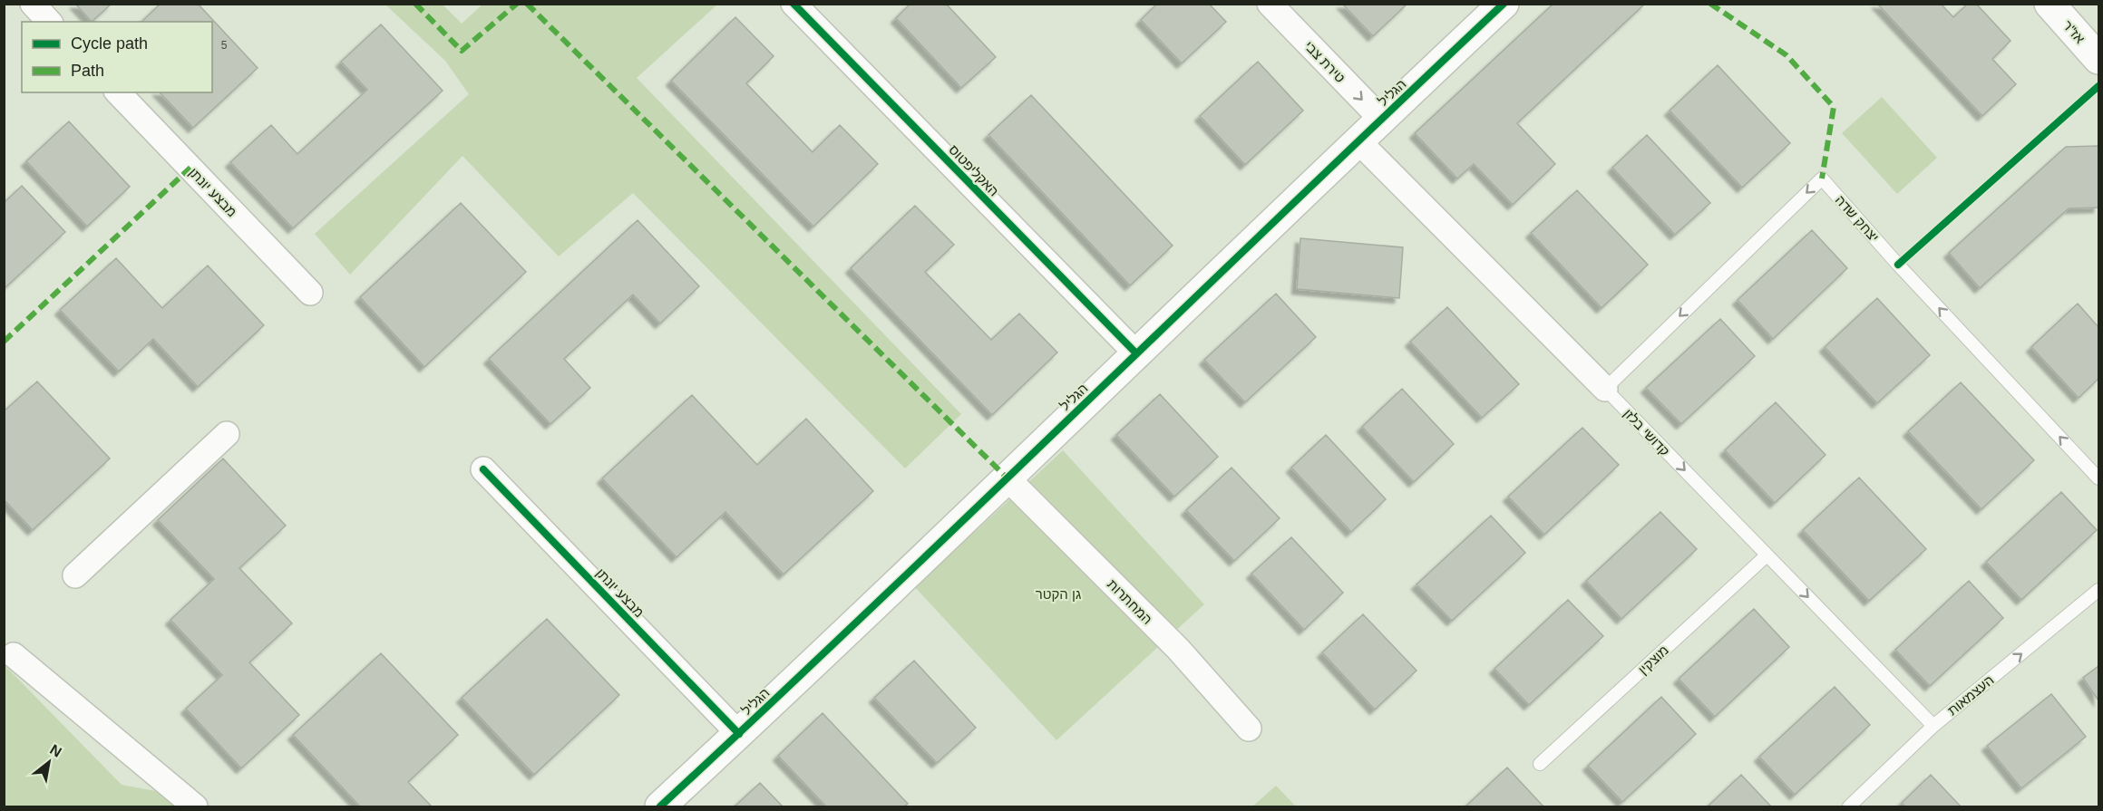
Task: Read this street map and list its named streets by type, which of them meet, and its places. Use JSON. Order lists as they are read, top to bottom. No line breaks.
{"streets":{"street":["אז\"ר","טירת צבי","הגליל","האקליפטוס","מבצע יונתן","קדושי בלזן","המחתרות"],"lane":["יצחק שדה","מוצקין","העצמאות"]},"crossings":[["טירת צבי","הגליל"],["הגליל","האקליפטוס"],["הגליל","מבצע יונתן"],["הגליל","קדושי בלזן"],["הגליל","המחתרות"],["יצחק שדה","קדושי בלזן"],["קדושי בלזן","מוצקין"],["קדושי בלזן","העצמאות"]],"one_way":["טירת צבי","קדושי בלזן","העצמאות"],"parks":["גן הקטר"],"house_numbers":["5"],"legend":["Cycle path","Path"],"north":"top right"}
